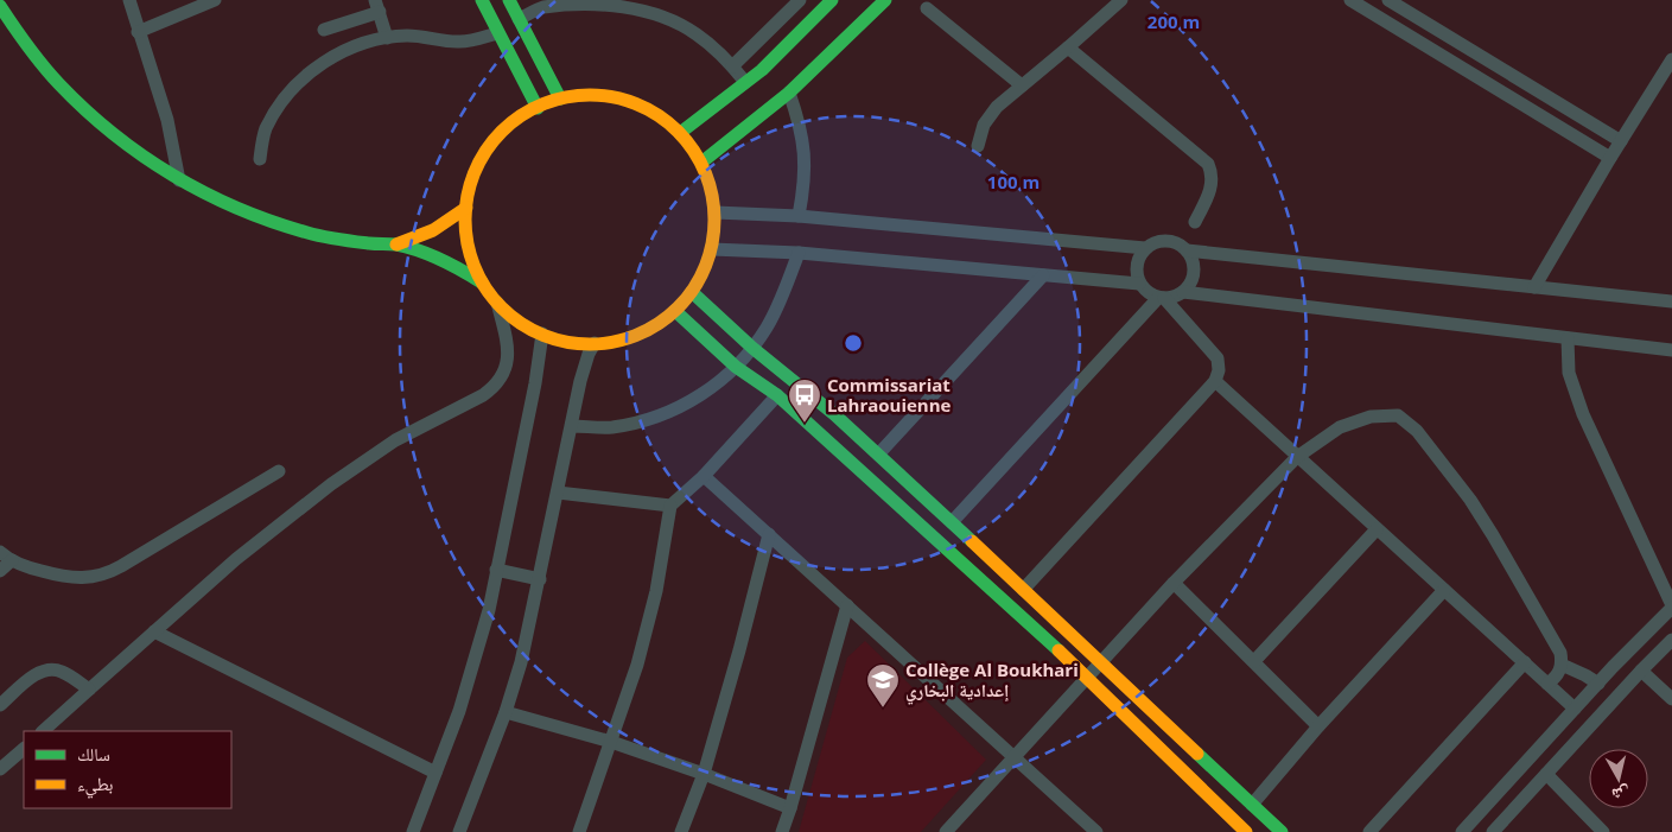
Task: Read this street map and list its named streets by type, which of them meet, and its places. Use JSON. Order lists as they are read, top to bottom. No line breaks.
{"places":{"bus stop":["Commissariat Lahraouienne"],"school or university":["Collège Al Boukhari إعدادية البخاري"]},"legend":["سالك","بطيء"],"north":"bottom","rings":["200 m","100 m"]}
